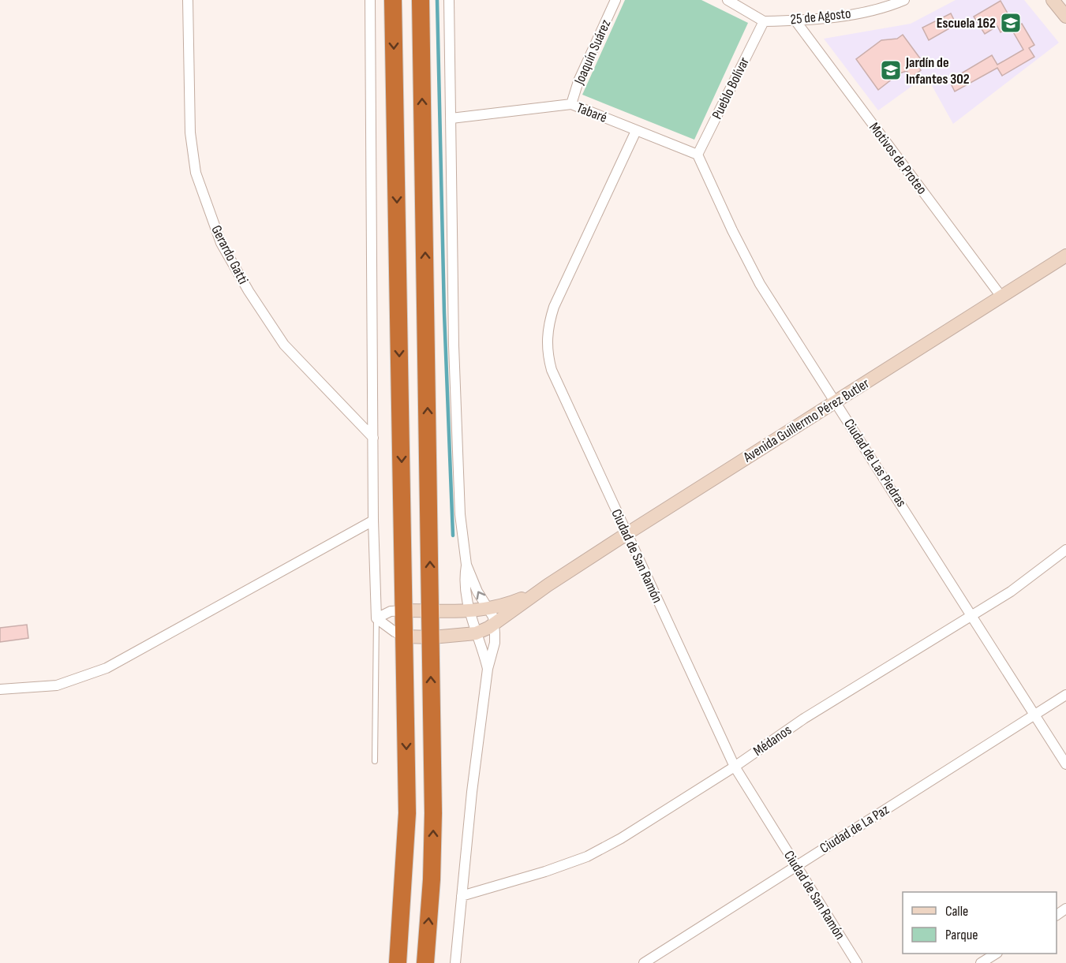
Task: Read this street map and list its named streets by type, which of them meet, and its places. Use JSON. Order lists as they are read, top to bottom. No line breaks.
{"streets":{"street":["25 de Agosto","Joaquín Suárez","Pueblo Bolívar","Tabaré","Motivos de Proteo","Gerardo Gatti","Avenida Guillermo Pérez Butler","Ciudad de Las Piedras","Ciudad de San Ramón","Médanos","Ciudad de La Paz"]},"crossings":[["25 de Agosto","Pueblo Bolívar"],["25 de Agosto","Motivos de Proteo"],["Joaquín Suárez","Tabaré"],["Pueblo Bolívar","Tabaré"],["Pueblo Bolívar","Ciudad de Las Piedras"],["Tabaré","Ciudad de Las Piedras"],["Tabaré","Ciudad de San Ramón"],["Motivos de Proteo","Avenida Guillermo Pérez Butler"],["Avenida Guillermo Pérez Butler","Ciudad de Las Piedras"],["Avenida Guillermo Pérez Butler","Ciudad de San Ramón"],["Ciudad de Las Piedras","Médanos"],["Ciudad de Las Piedras","Ciudad de La Paz"],["Ciudad de San Ramón","Médanos"],["Ciudad de San Ramón","Ciudad de La Paz"]],"places":{"school or university":["Escuela 162","Jardín de Infantes 302"]},"legend":["Calle","Parque"]}
